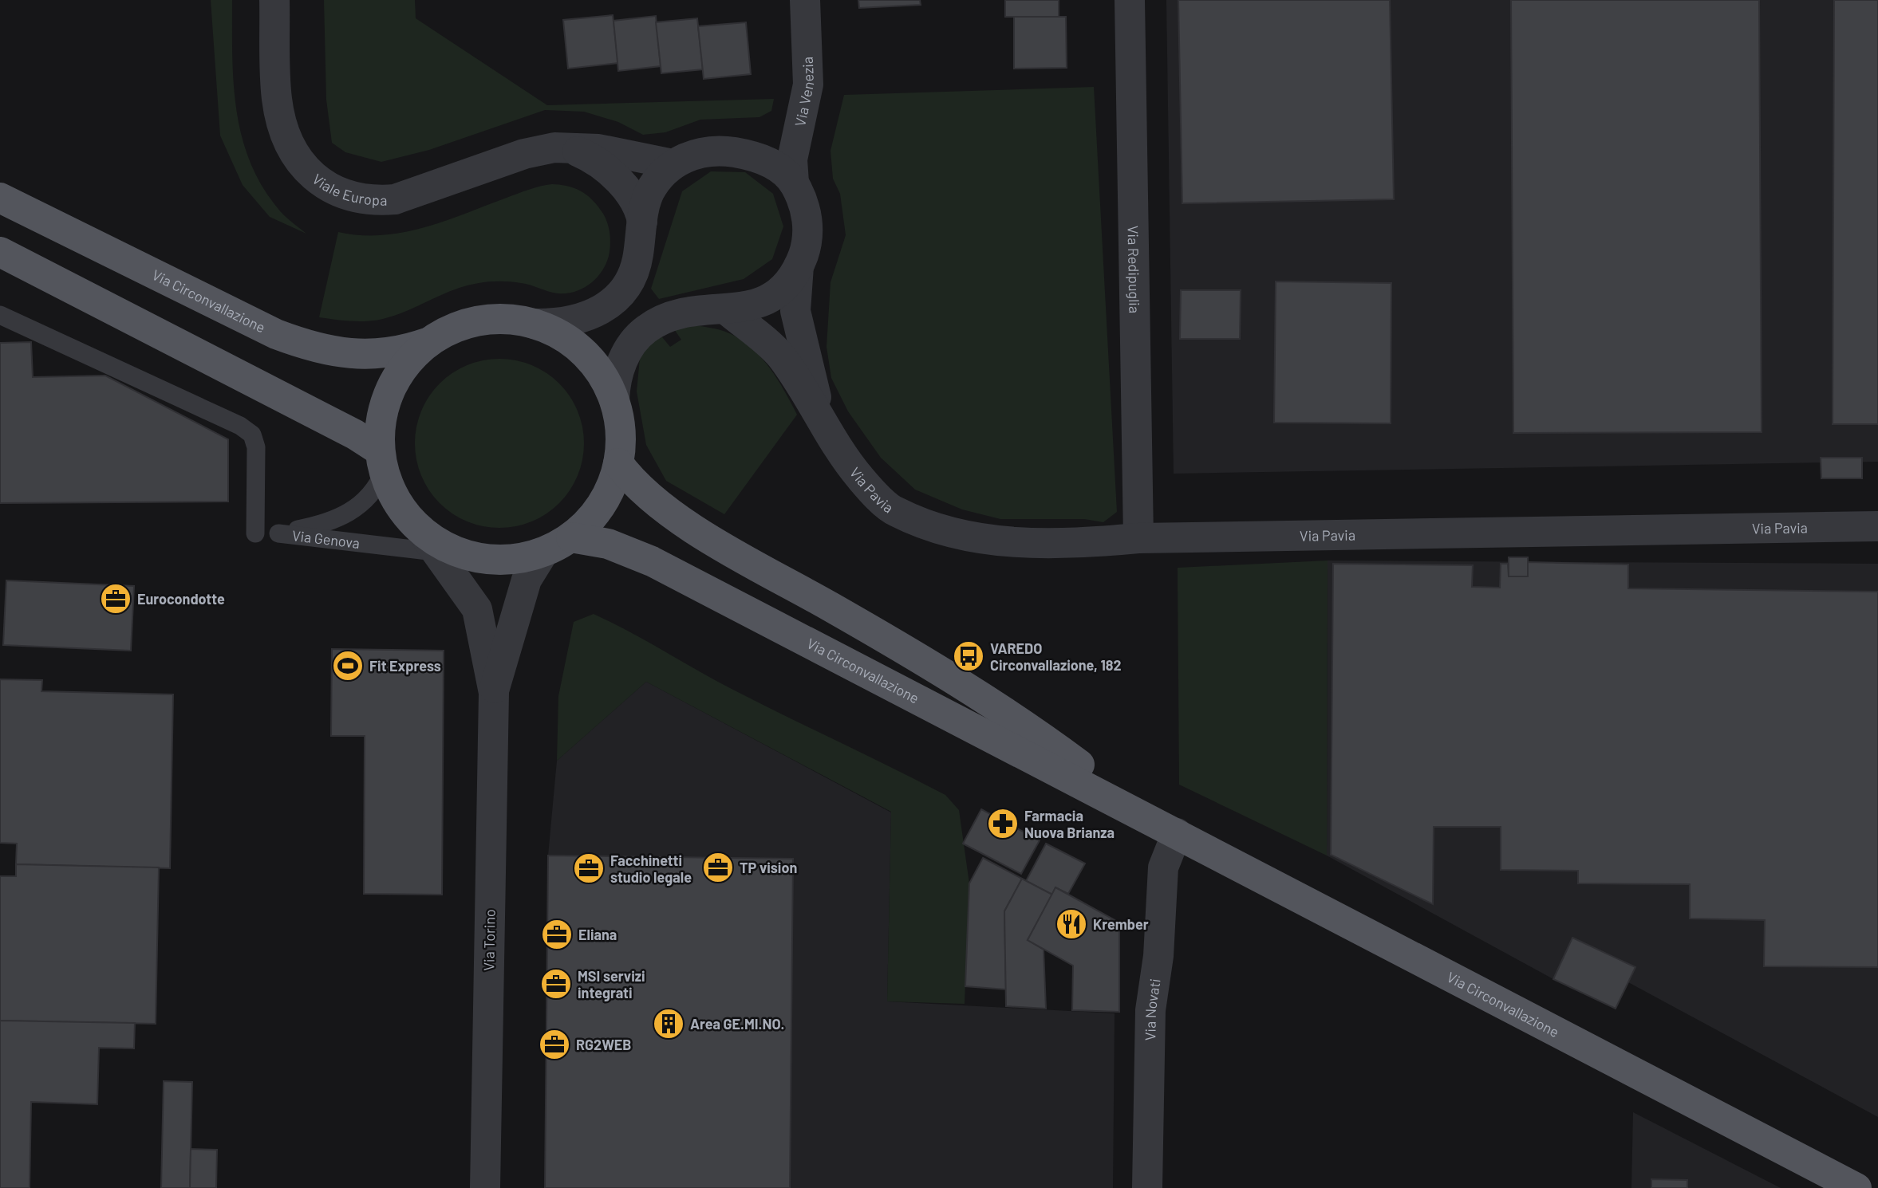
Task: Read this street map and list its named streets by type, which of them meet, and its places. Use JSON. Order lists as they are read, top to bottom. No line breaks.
{"streets":{"main road":["Via Circonvallazione"],"street":["Via Venezia","Viale Europa","Via Redipuglia","Via Pavia","Via Torino","Via Novati"],"lane":["Via Genova"]},"crossings":[["Via Redipuglia","Via Pavia"],["Via Circonvallazione","Via Novati"],["Via Genova","Via Torino"]],"places":{"office":["Eurocondotte","TP vision","Facchinetti studio legale","Eliana","MSI servizi integrati","RG2WEB"],"bus stop":["VAREDO Circonvallazione, 182"],"sports":["Fit Express"],"pharmacy":["Farmacia Nuova Brianza"],"restaurant":["Krember"],"building":["Area GE.MI.NO."]}}
